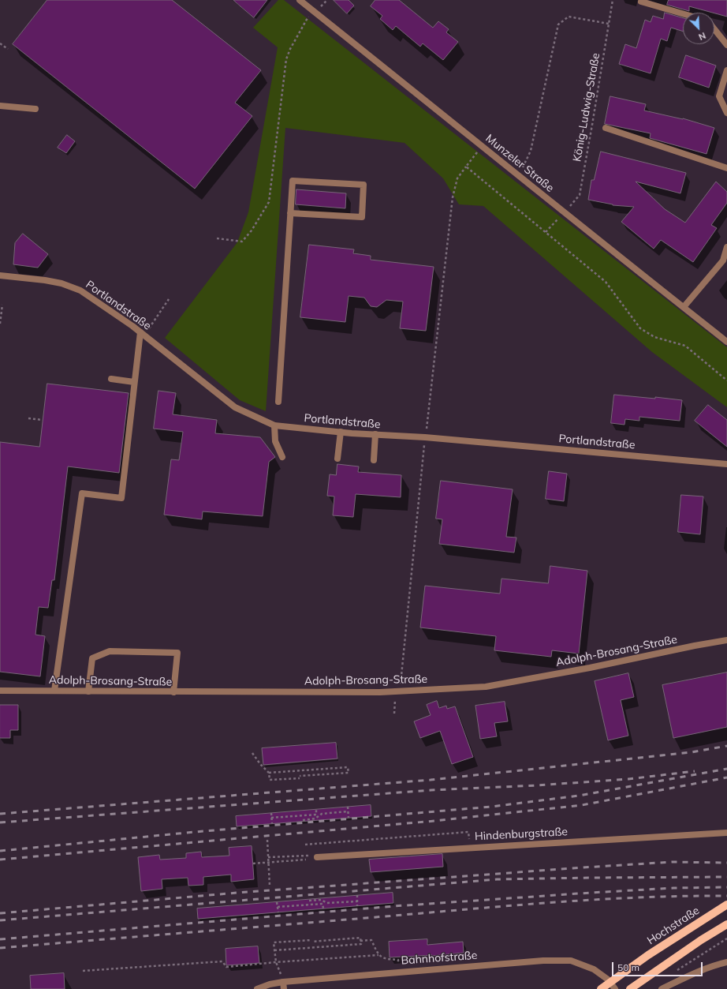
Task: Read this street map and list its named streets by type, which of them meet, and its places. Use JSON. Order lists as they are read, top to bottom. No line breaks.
{"streets":{"main road":["Hochstraße"],"street":["Munzeler Straße","Portlandstraße","Adolph-Brosang-Straße","Hindenburgstraße","Bahnhofstraße"],"path":["König-Ludwig-Straße"]},"crossings":[["König-Ludwig-Straße","Munzeler Straße"]],"scale_bar":"50 m","north":"bottom right"}
